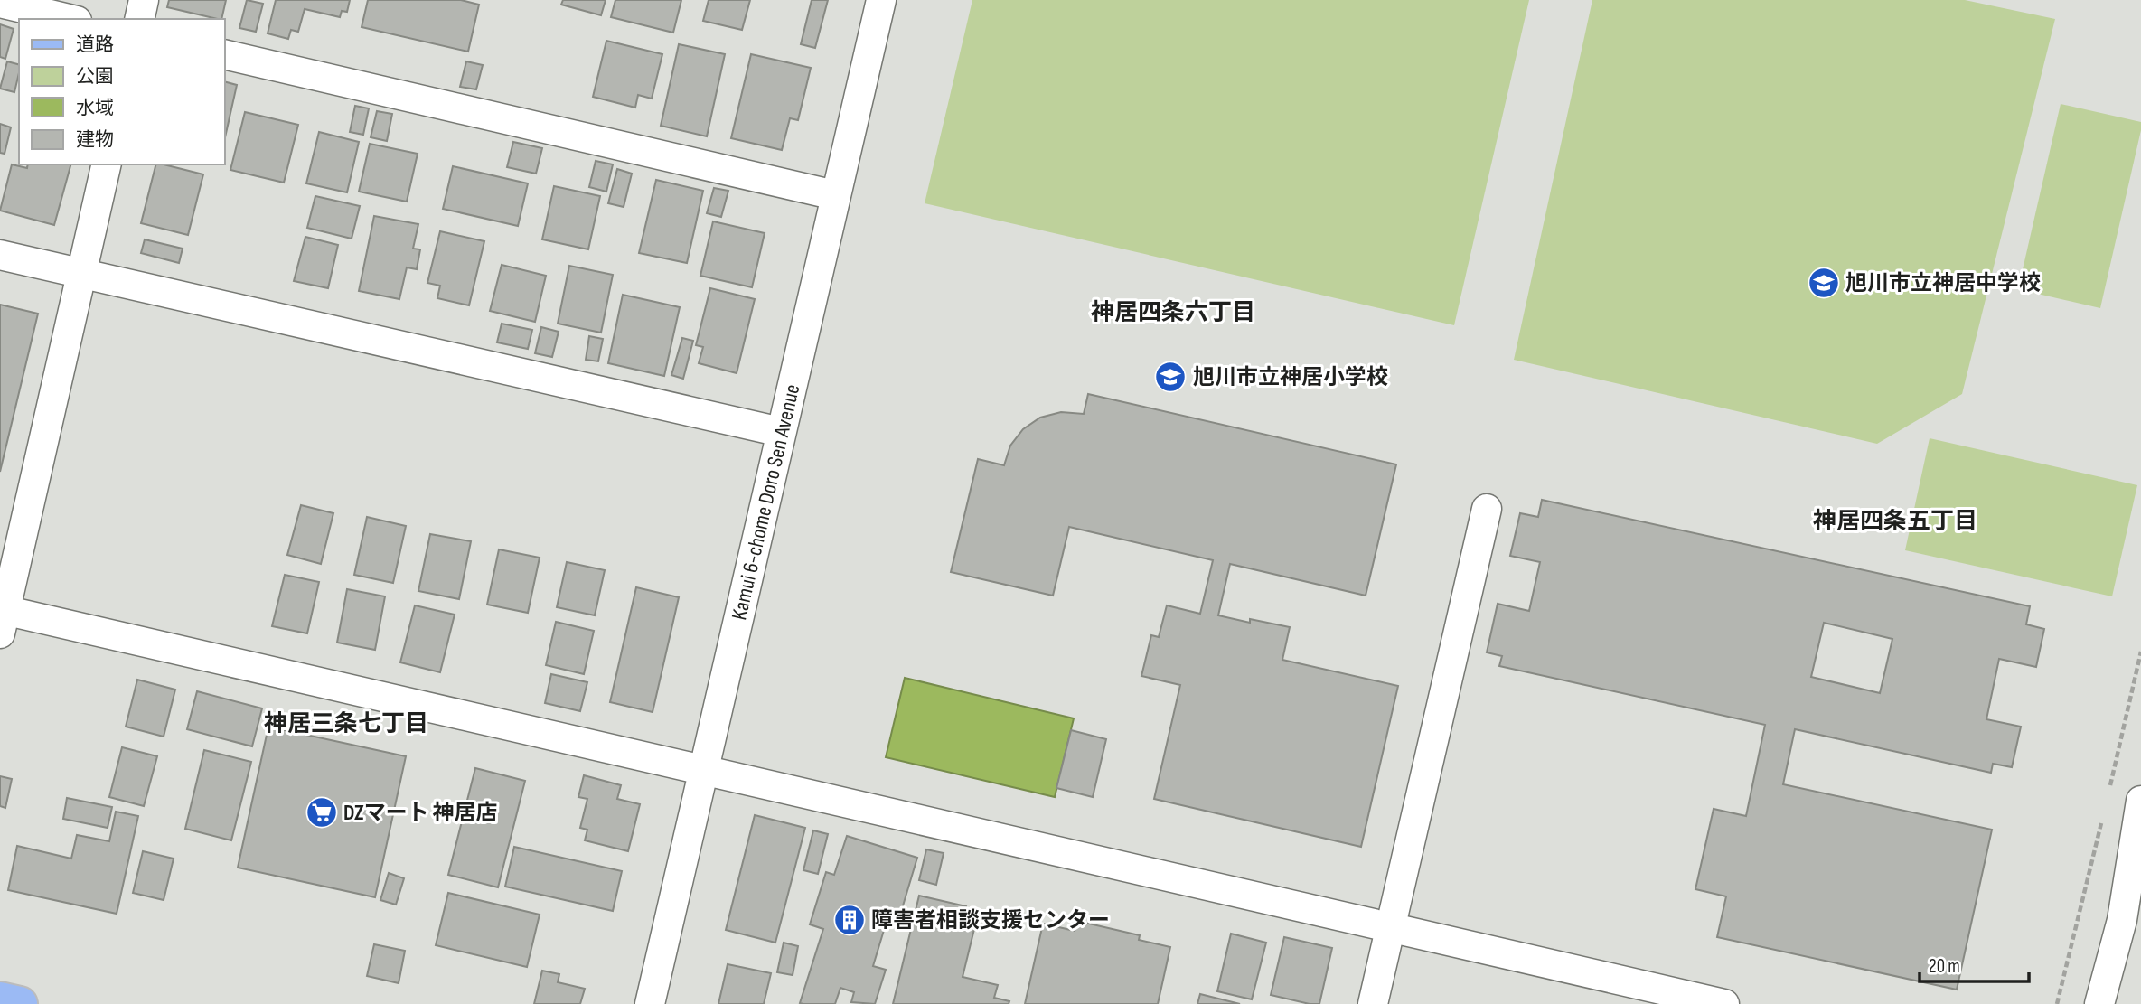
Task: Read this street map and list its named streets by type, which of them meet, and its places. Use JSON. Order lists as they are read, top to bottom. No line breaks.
{"streets":{"street":["Kamui 6-chome Doro Sen Avenue"]},"districts":["神居四条六丁目","神居四条五丁目","神居三条七丁目"],"places":{"school or university":["旭川市立神居中学校","旭川市立神居小学校"],"supermarket":["DZマート 神居店"],"building":["障害者相談支援センター"]},"legend":["道路","公園","水域","建物"],"scale_bar":"20 m"}
